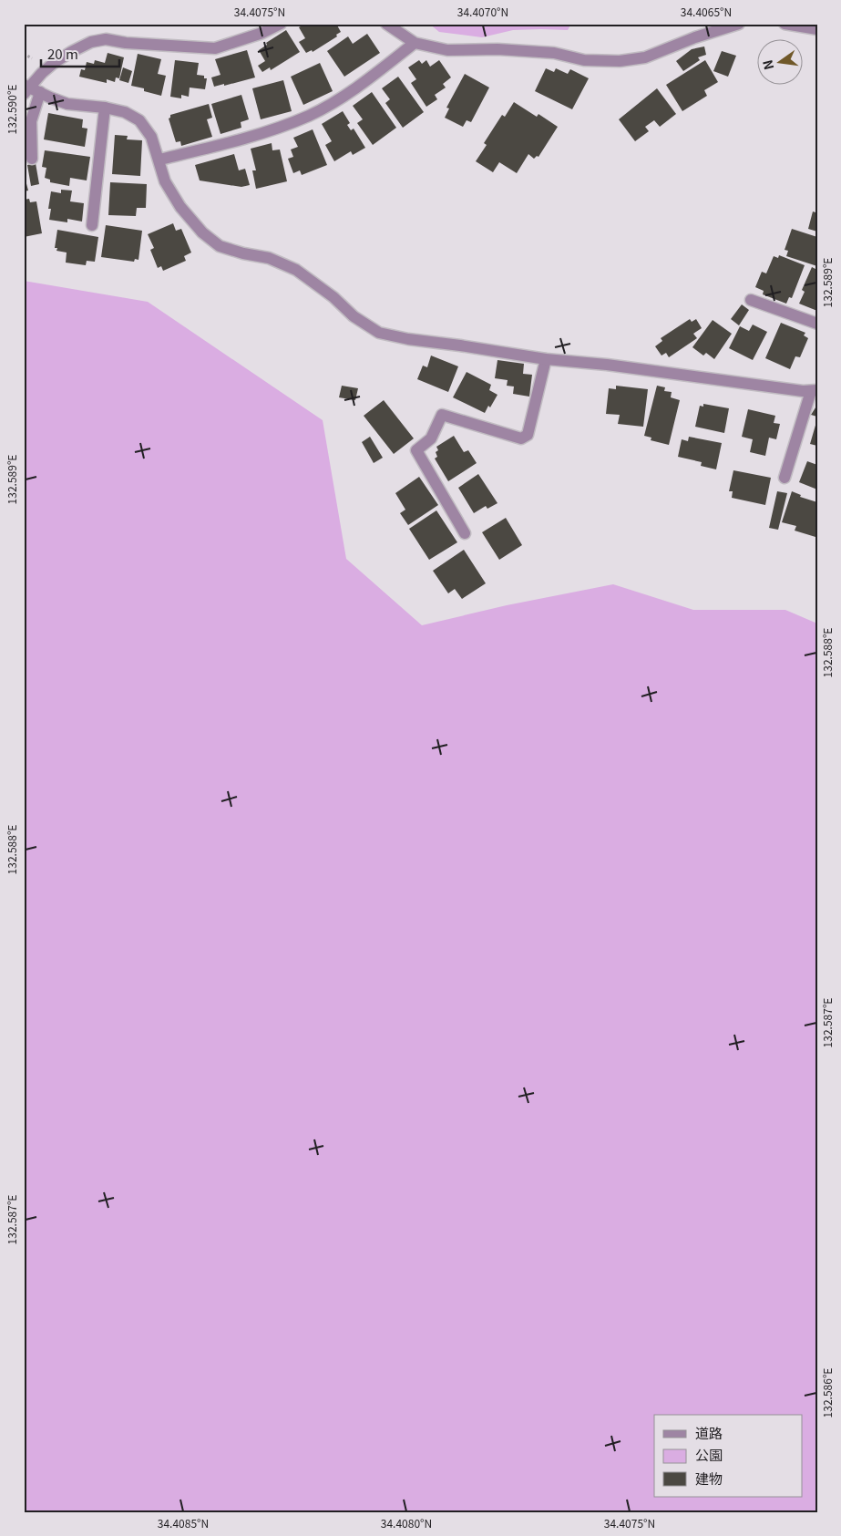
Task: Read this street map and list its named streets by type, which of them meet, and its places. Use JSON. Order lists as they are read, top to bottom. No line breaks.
{"legend":["道路","公園","建物"],"scale_bar":"20 m","north":"left","coordinates":["34.4075°N","34.4070°N","34.4065°N","132.590°E","132.589°E","132.588°E","132.587°E","132.586°E","34.4085°N","34.4080°N"]}
